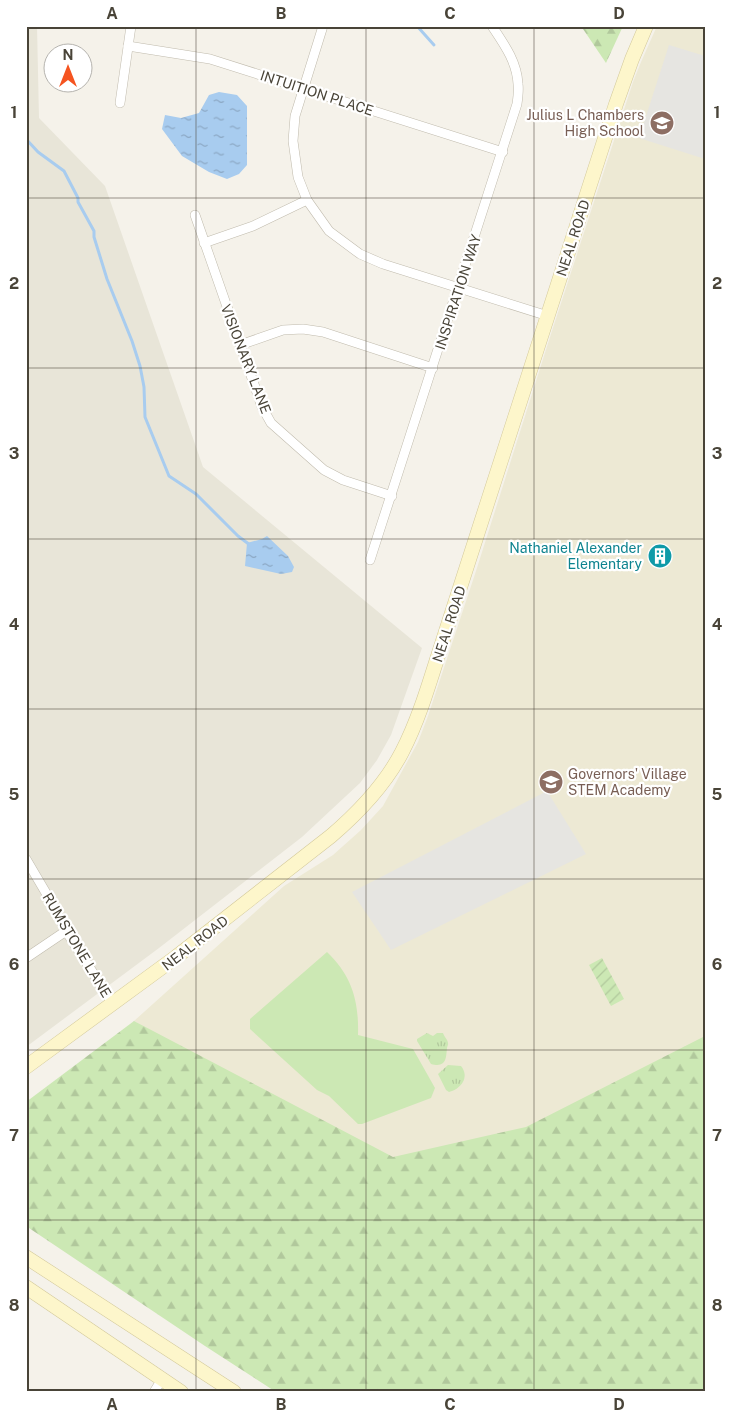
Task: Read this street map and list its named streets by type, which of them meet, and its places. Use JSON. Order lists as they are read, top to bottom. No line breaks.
{"streets":{"street":["INTUITION PLACE","NEAL ROAD","INSPIRATION WAY","VISIONARY LANE","RUMSTONE LANE"]},"crossings":[["INTUITION PLACE","INSPIRATION WAY"],["NEAL ROAD","RUMSTONE LANE"],["INSPIRATION WAY","VISIONARY LANE"]],"places":{"school or university":["Julius L Chambers High School","Governors' Village STEM Academy"],"building":["Nathaniel Alexander Elementary"]},"north":"top","grid":{"columns":["A","B","C","D"],"rows":["1","2","3","4","5","6","7","8"]}}
